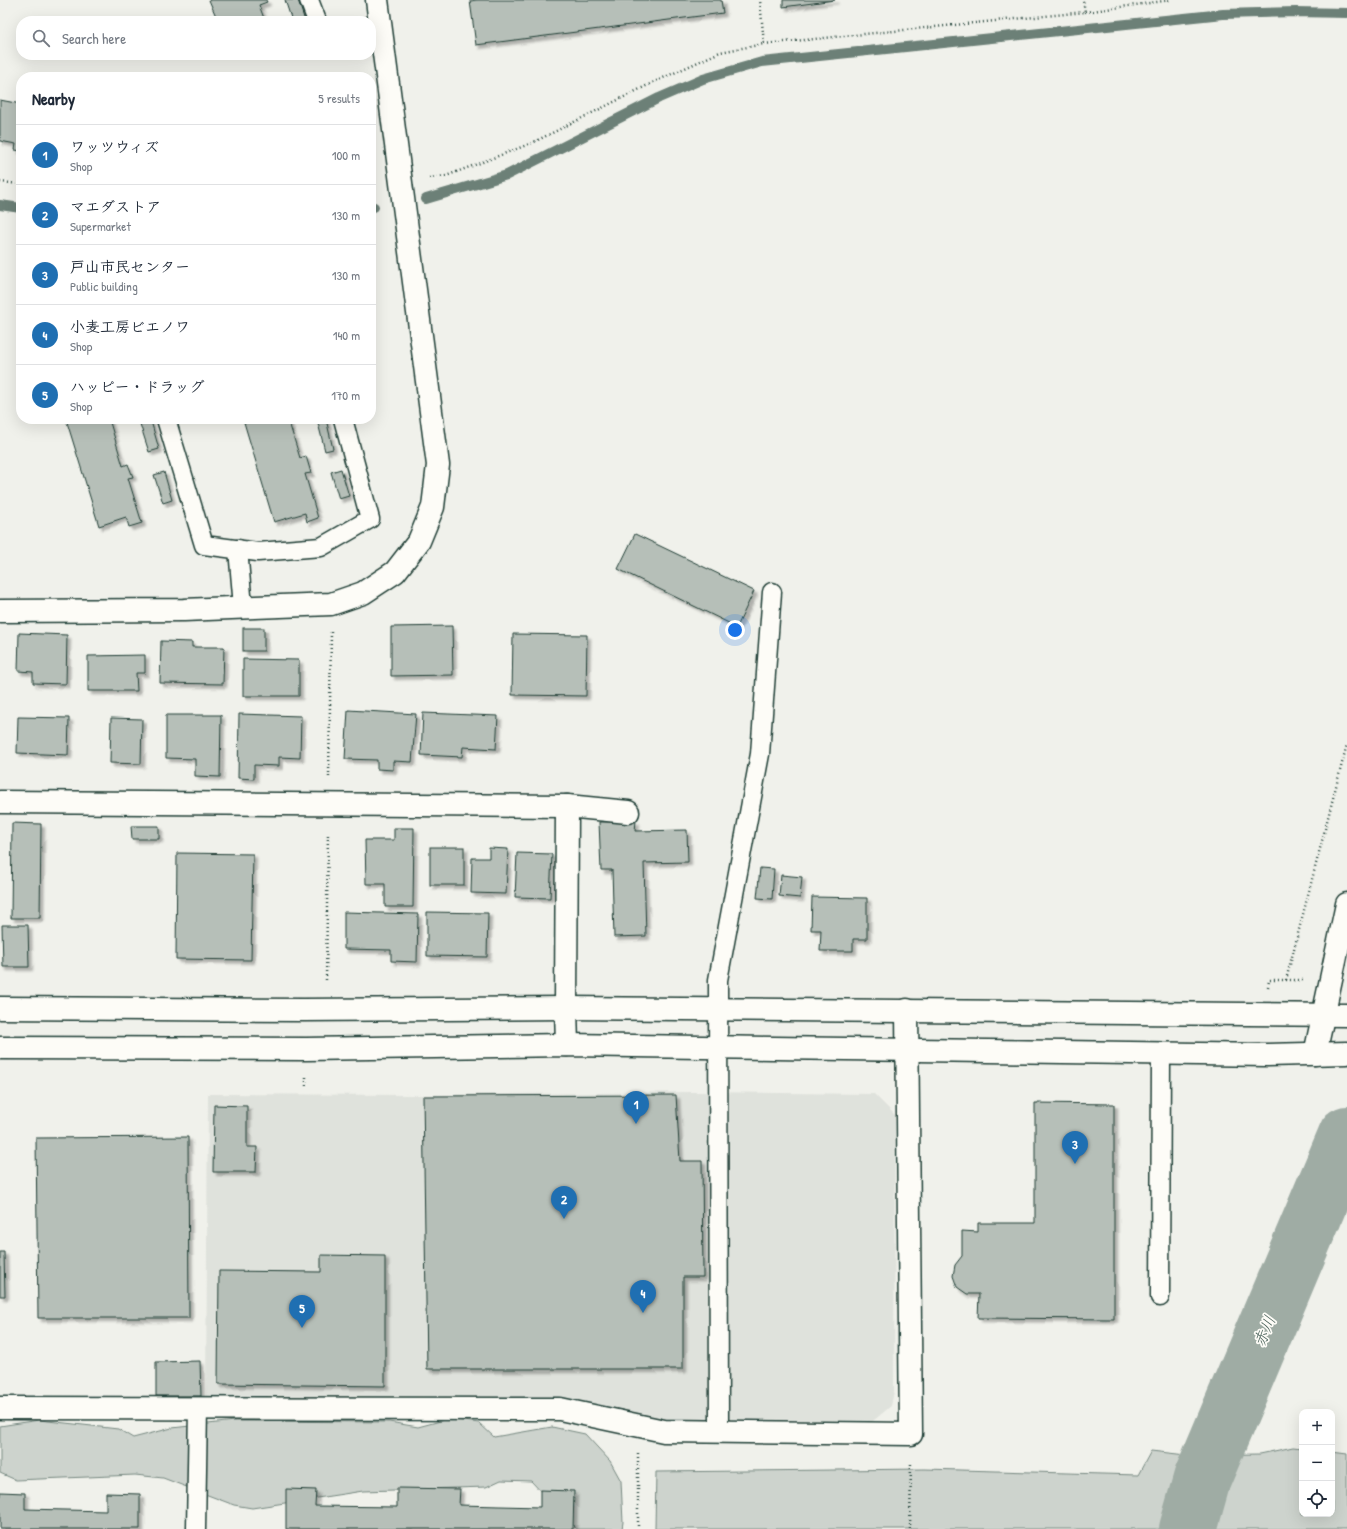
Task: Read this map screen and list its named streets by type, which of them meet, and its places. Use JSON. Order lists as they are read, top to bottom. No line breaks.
{"water":["赤川"],"page":{"search":"Search here","heading":["Nearby","5 results"],"list":[{"mark":"1","name":"ワッツウィズ","note":"Shop","value":"100 m"},{"mark":"2","name":"マエダストア","note":"Supermarket","value":"130 m"},{"mark":"3","name":"戸山市民センター","note":"Public building","value":"130 m"},{"mark":"4","name":"小麦工房ビエノワ","note":"Shop","value":"140 m"},{"mark":"5","name":"ハッピー・ドラッグ","note":"Shop","value":"170 m"}],"pins":["1","3","2","4","5"],"map_buttons":["+","−"]}}
